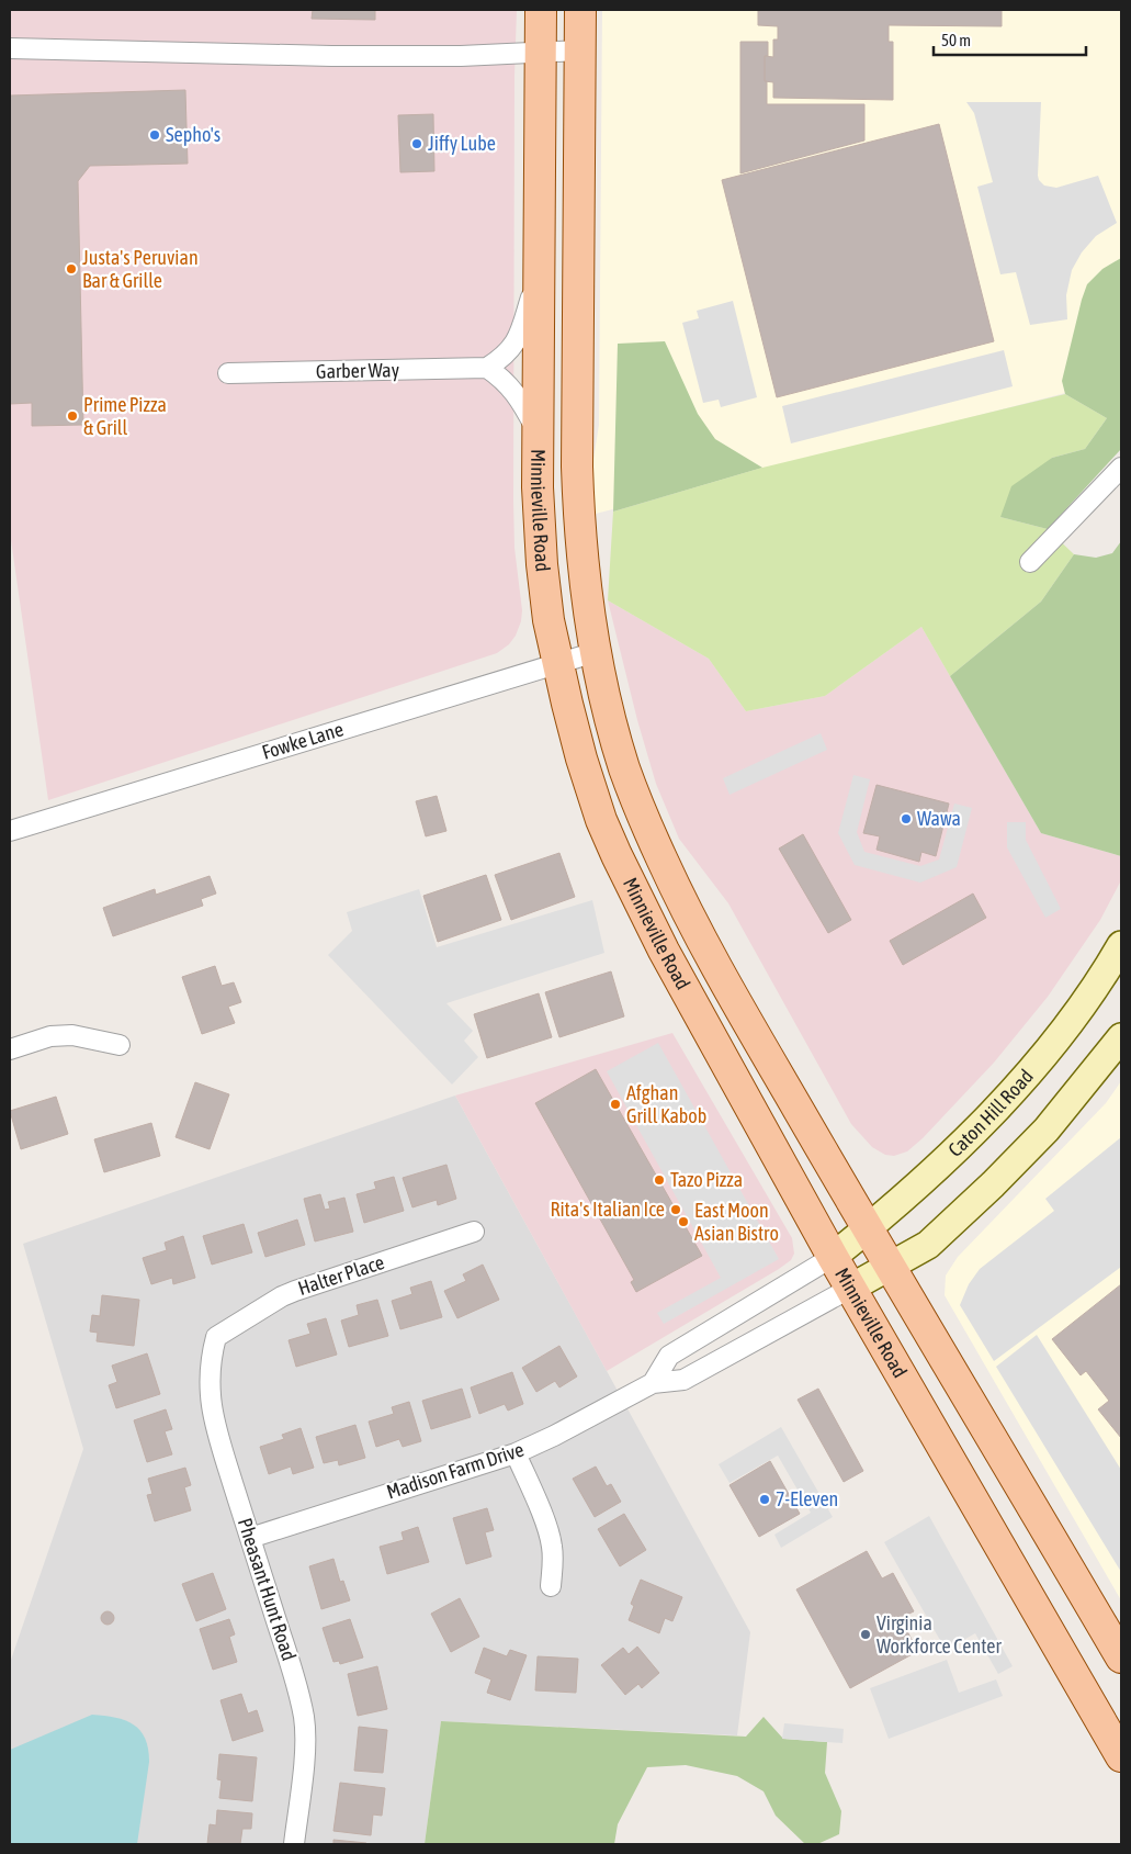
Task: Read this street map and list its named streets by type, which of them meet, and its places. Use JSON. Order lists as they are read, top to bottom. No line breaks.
{"streets":{"main road":["Minnieville Road","Caton Hill Road"],"street":["Garber Way","Fowke Lane","Halter Place","Madison Farm Drive","Pheasant Hunt Road"]},"crossings":[["Minnieville Road","Fowke Lane"],["Minnieville Road","Caton Hill Road"],["Minnieville Road","Madison Farm Drive"],["Halter Place","Pheasant Hunt Road"],["Madison Farm Drive","Pheasant Hunt Road"]],"places":["Sepho's","Jiffy Lube","Justa's Peruvian Bar & Grille","Prime Pizza & Grill","Wawa","Afghan Grill Kabob","Tazo Pizza","Rita's Italian Ice","East Moon Asian Bistro","7-Eleven","Virginia Workforce Center"],"scale_bar":"50 m"}
